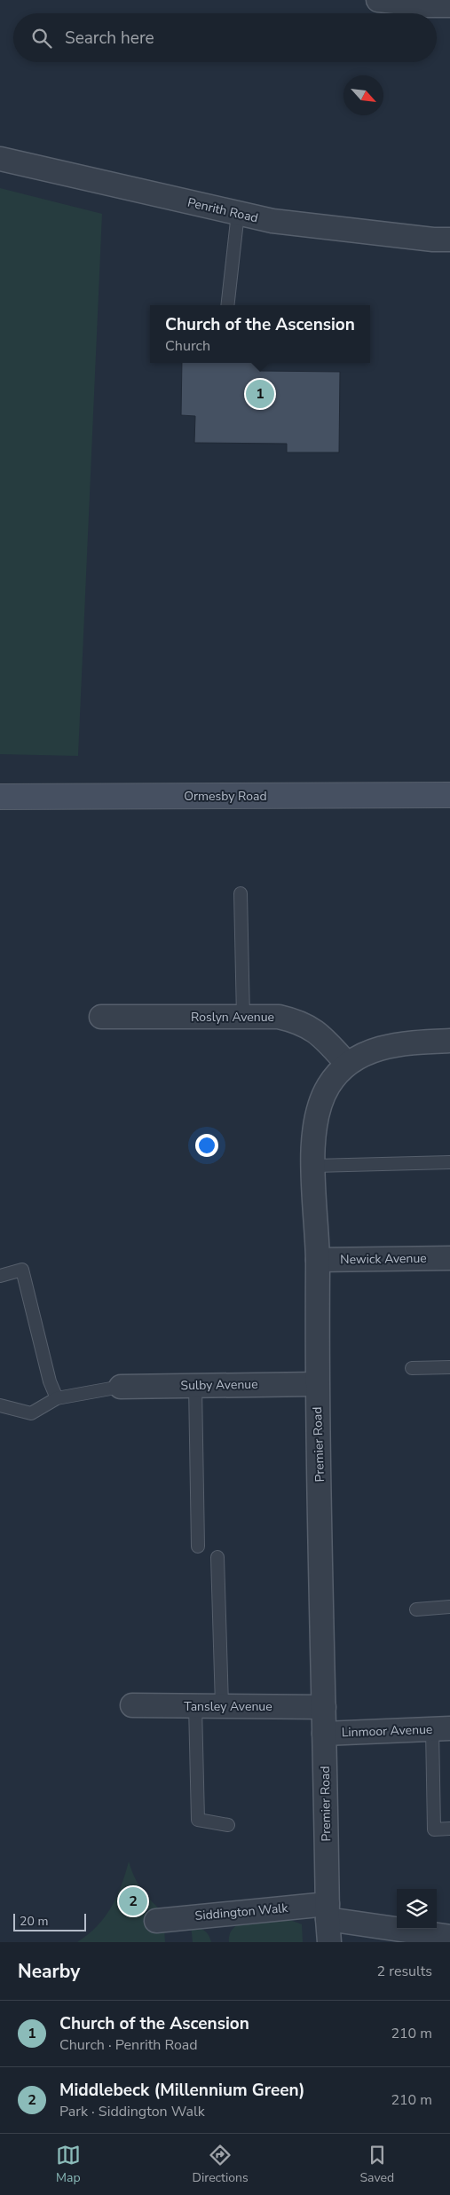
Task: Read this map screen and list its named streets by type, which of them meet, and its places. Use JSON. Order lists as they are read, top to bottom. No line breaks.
{"streets":{"street":["Penrith Road","Ormesby Road","Roslyn Avenue","Newick Avenue","Sulby Avenue","Premier Road","Tansley Avenue","Linmoor Avenue","Siddington Walk"]},"crossings":[["Roslyn Avenue","Premier Road"],["Newick Avenue","Premier Road"],["Sulby Avenue","Premier Road"],["Premier Road","Tansley Avenue"],["Premier Road","Linmoor Avenue"],["Premier Road","Siddington Walk"]],"scale_bar":"20 m","north":"bottom right","page":{"search":"Search here","popup":["Church of the Ascension","Church"],"pins":["1","2"],"scale":"20 m","heading":["Nearby","2 results"],"list":[{"mark":"1","name":"Church of the Ascension","note":"Church · Penrith Road","value":"210 m"},{"mark":"2","name":"Middlebeck (Millennium Green)","note":"Park · Siddington Walk","value":"210 m"}],"nav":["Map","Directions","Saved"]}}
